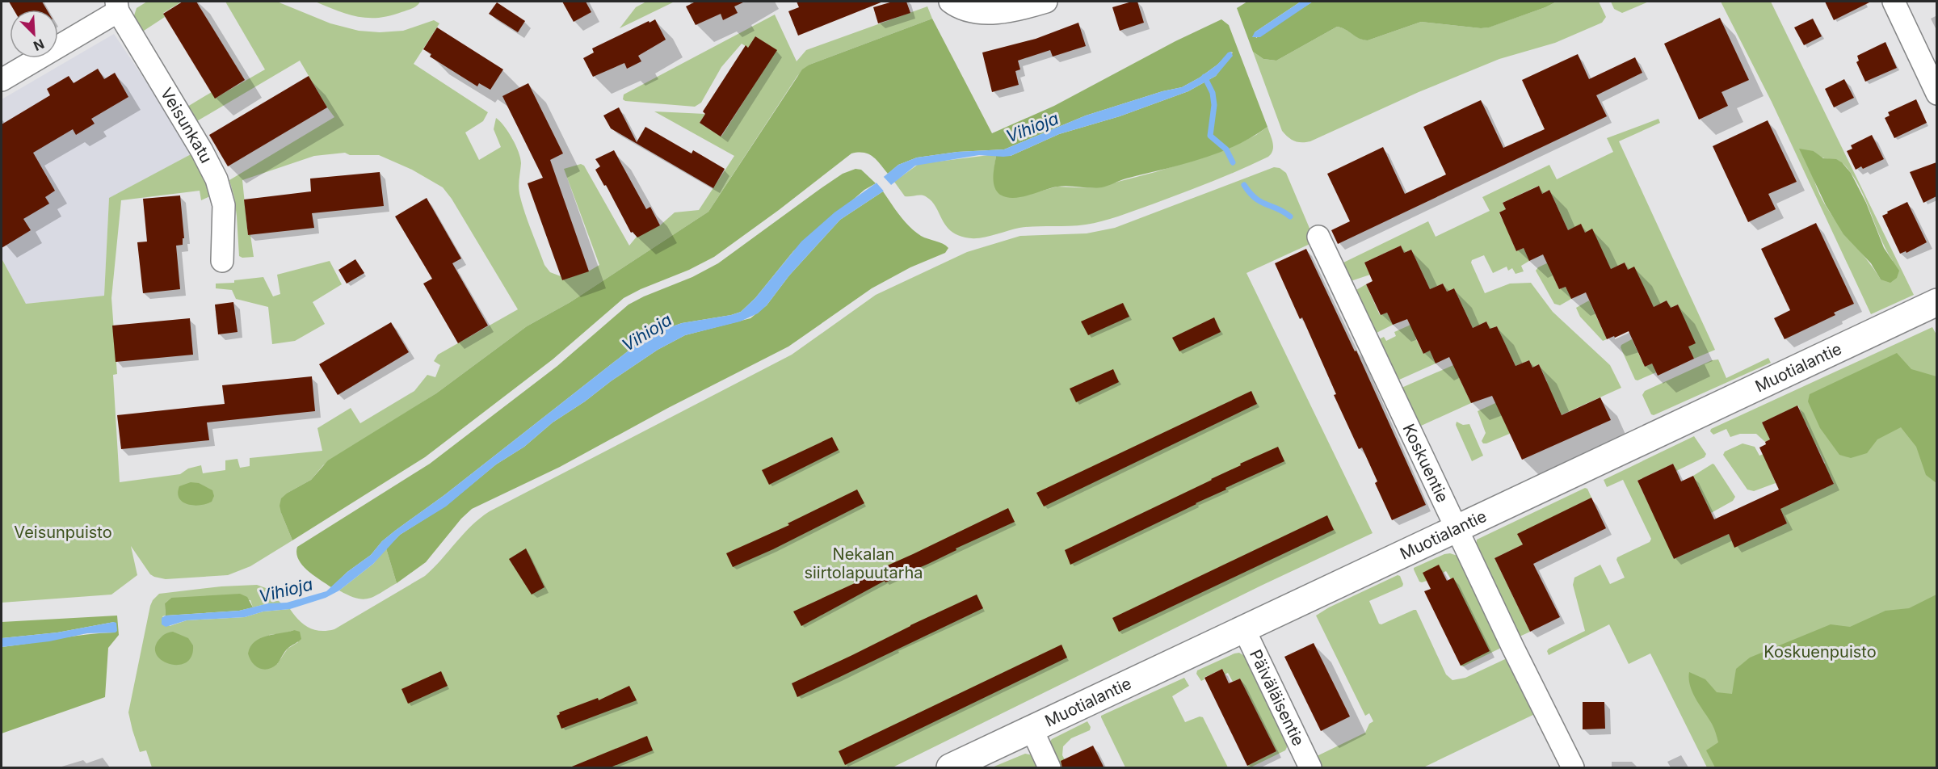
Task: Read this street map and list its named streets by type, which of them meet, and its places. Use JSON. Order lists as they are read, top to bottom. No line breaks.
{"streets":{"street":["Veisunkatu","Muotialantie","Koskuentie","Päiväläisentie"]},"crossings":[["Muotialantie","Koskuentie"],["Muotialantie","Päiväläisentie"]],"water":["Vihioja"],"parks":["Veisunpuisto","Nekalan siirtolapuutarha","Koskuenpuisto"],"north":"bottom right"}
